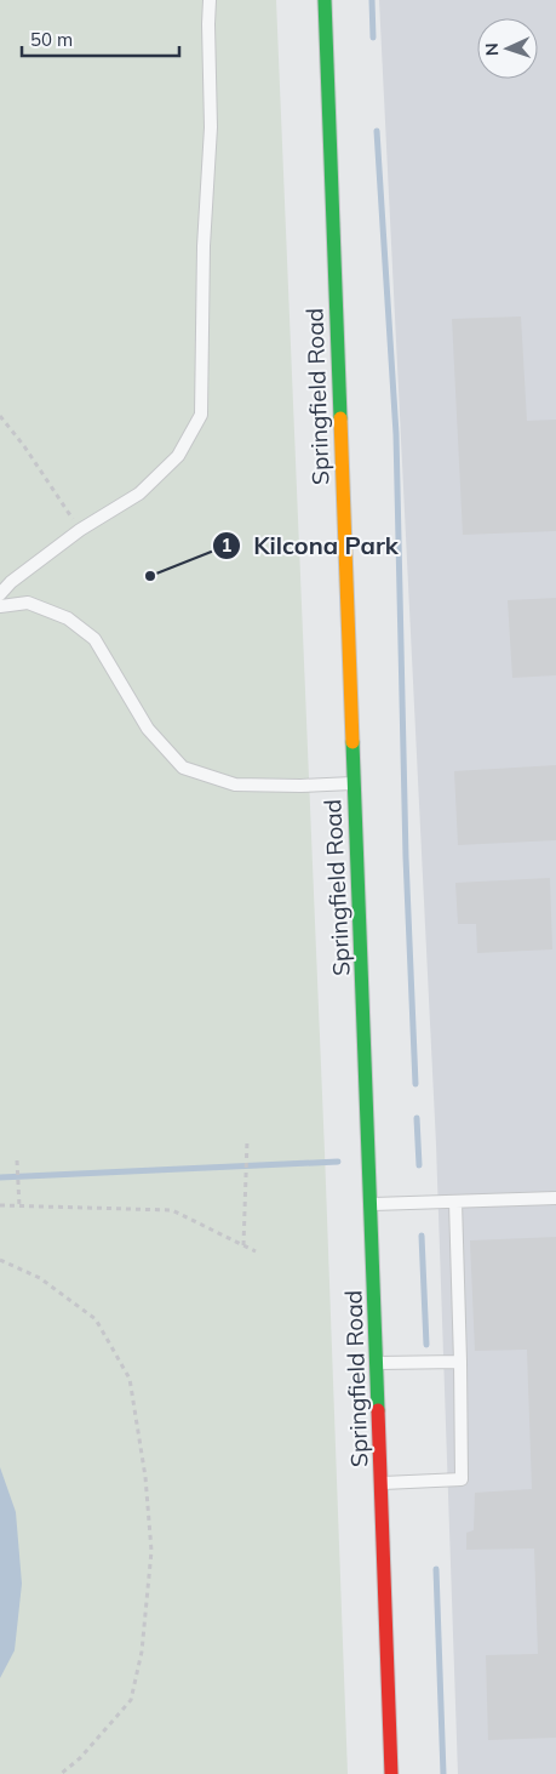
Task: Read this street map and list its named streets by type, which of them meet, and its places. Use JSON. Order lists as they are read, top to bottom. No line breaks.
{"streets":{"street":["Springfield Road"]},"places":["Kilcona Park"],"scale_bar":"50 m","north":"left"}
